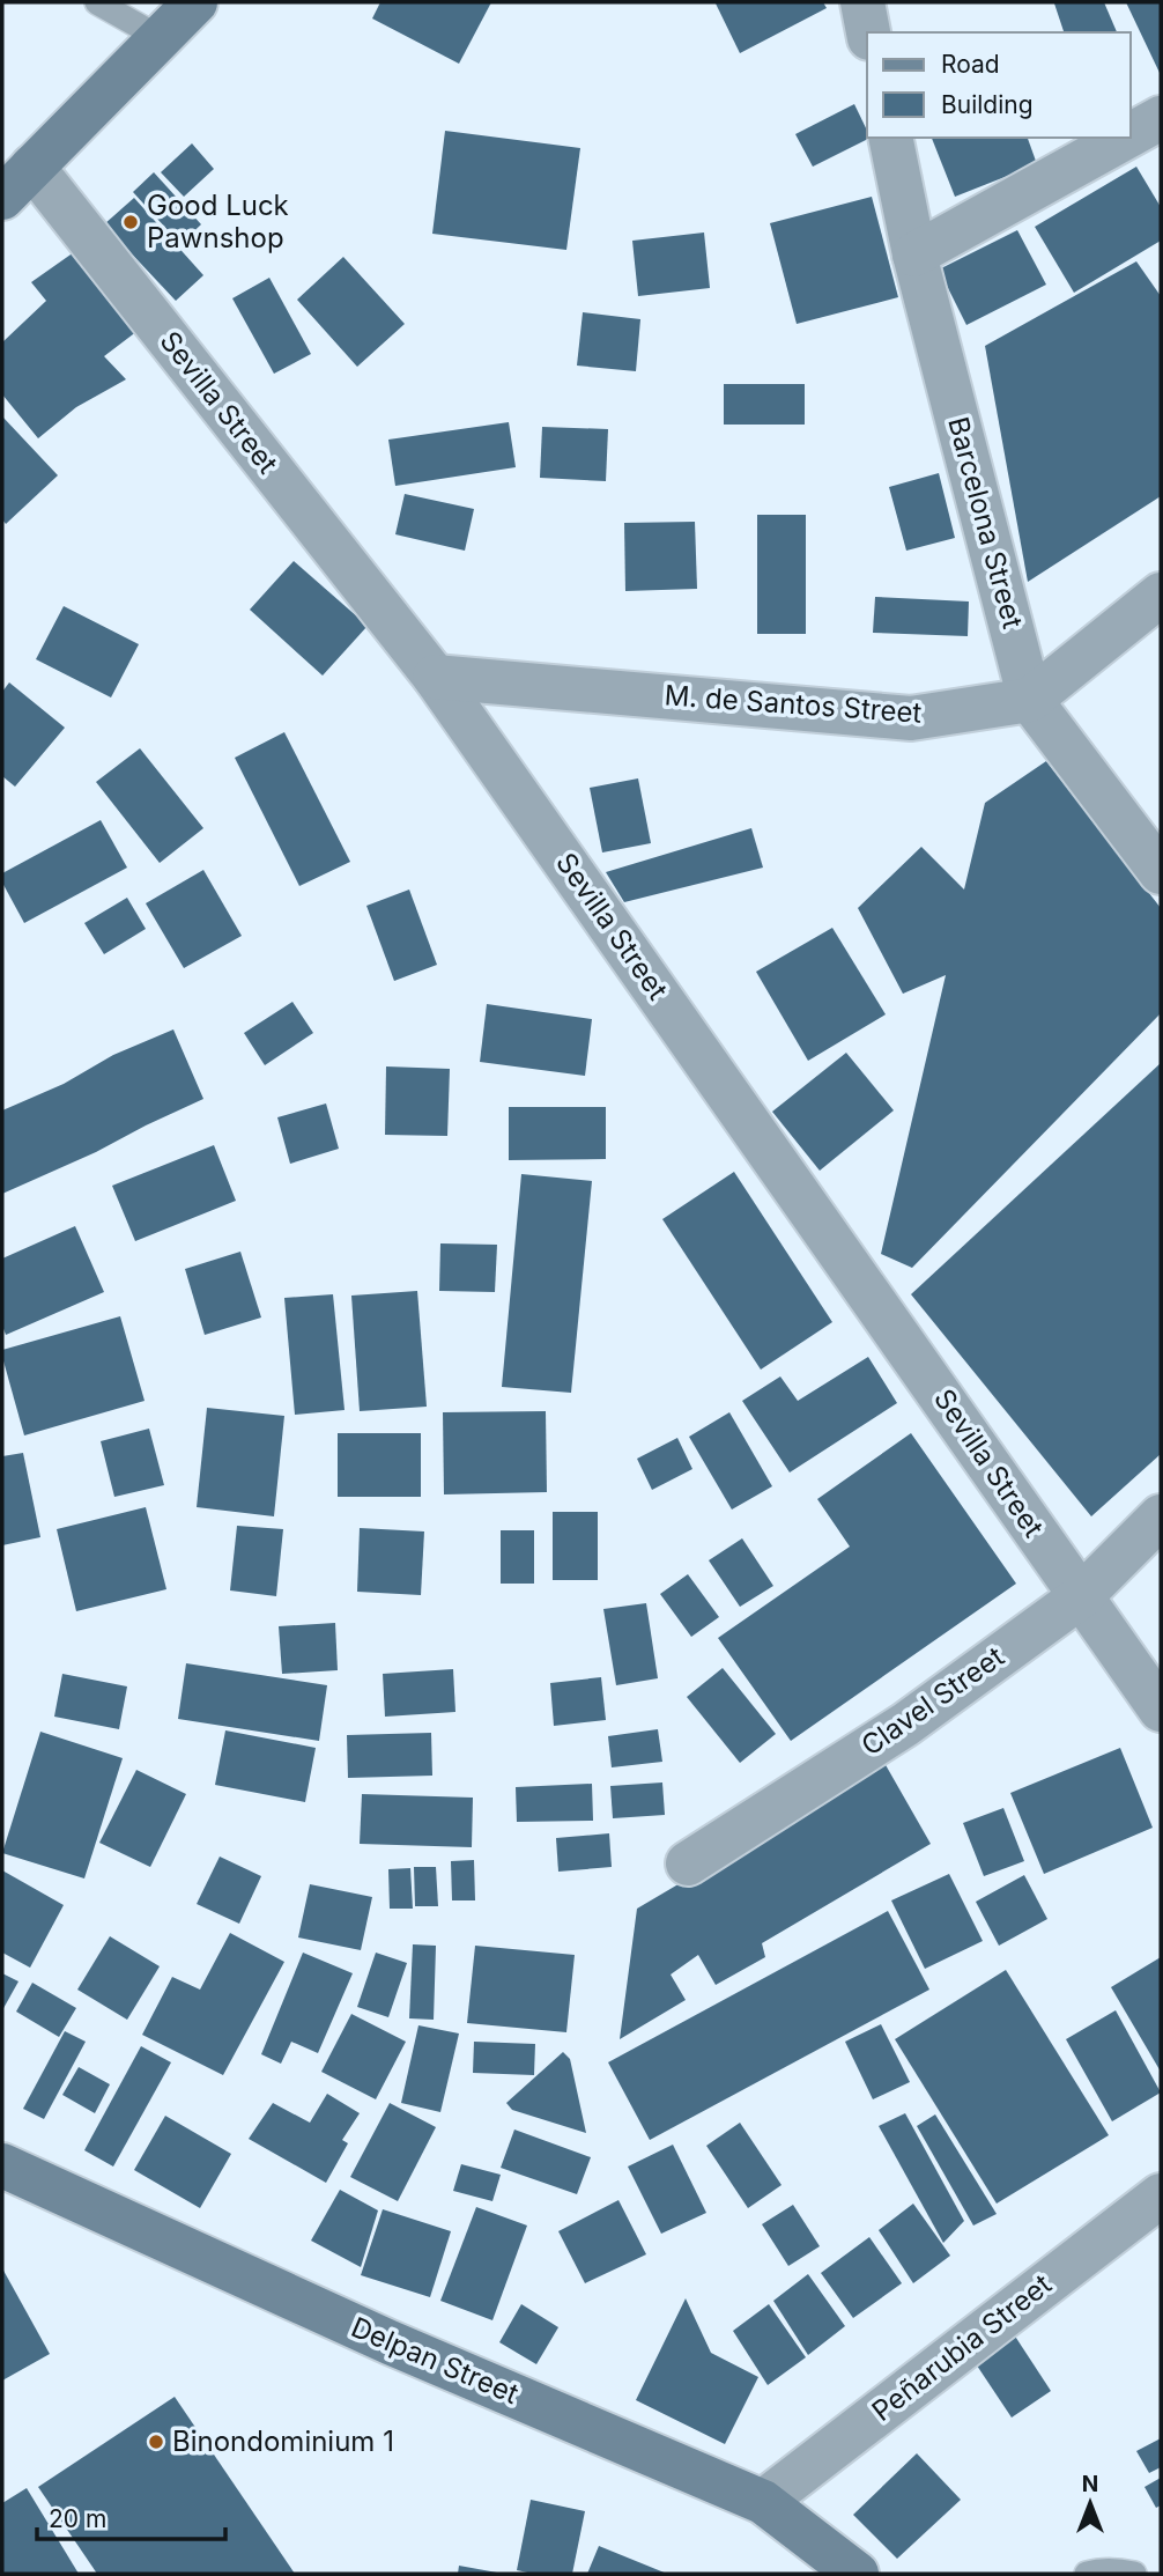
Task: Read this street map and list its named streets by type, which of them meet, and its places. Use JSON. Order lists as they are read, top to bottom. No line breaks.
{"streets":{"street":["Sevilla Street","Barcelona Street","M. de Santos Street","Clavel Street","Peñarubia Street","Delpan Street"]},"crossings":[["Sevilla Street","M. de Santos Street"],["Sevilla Street","Clavel Street"],["Barcelona Street","M. de Santos Street"],["Peñarubia Street","Delpan Street"]],"places":["Good Luck Pawnshop","Binondominium 1"],"legend":["Road","Building"],"scale_bar":"20 m","north":"top"}
